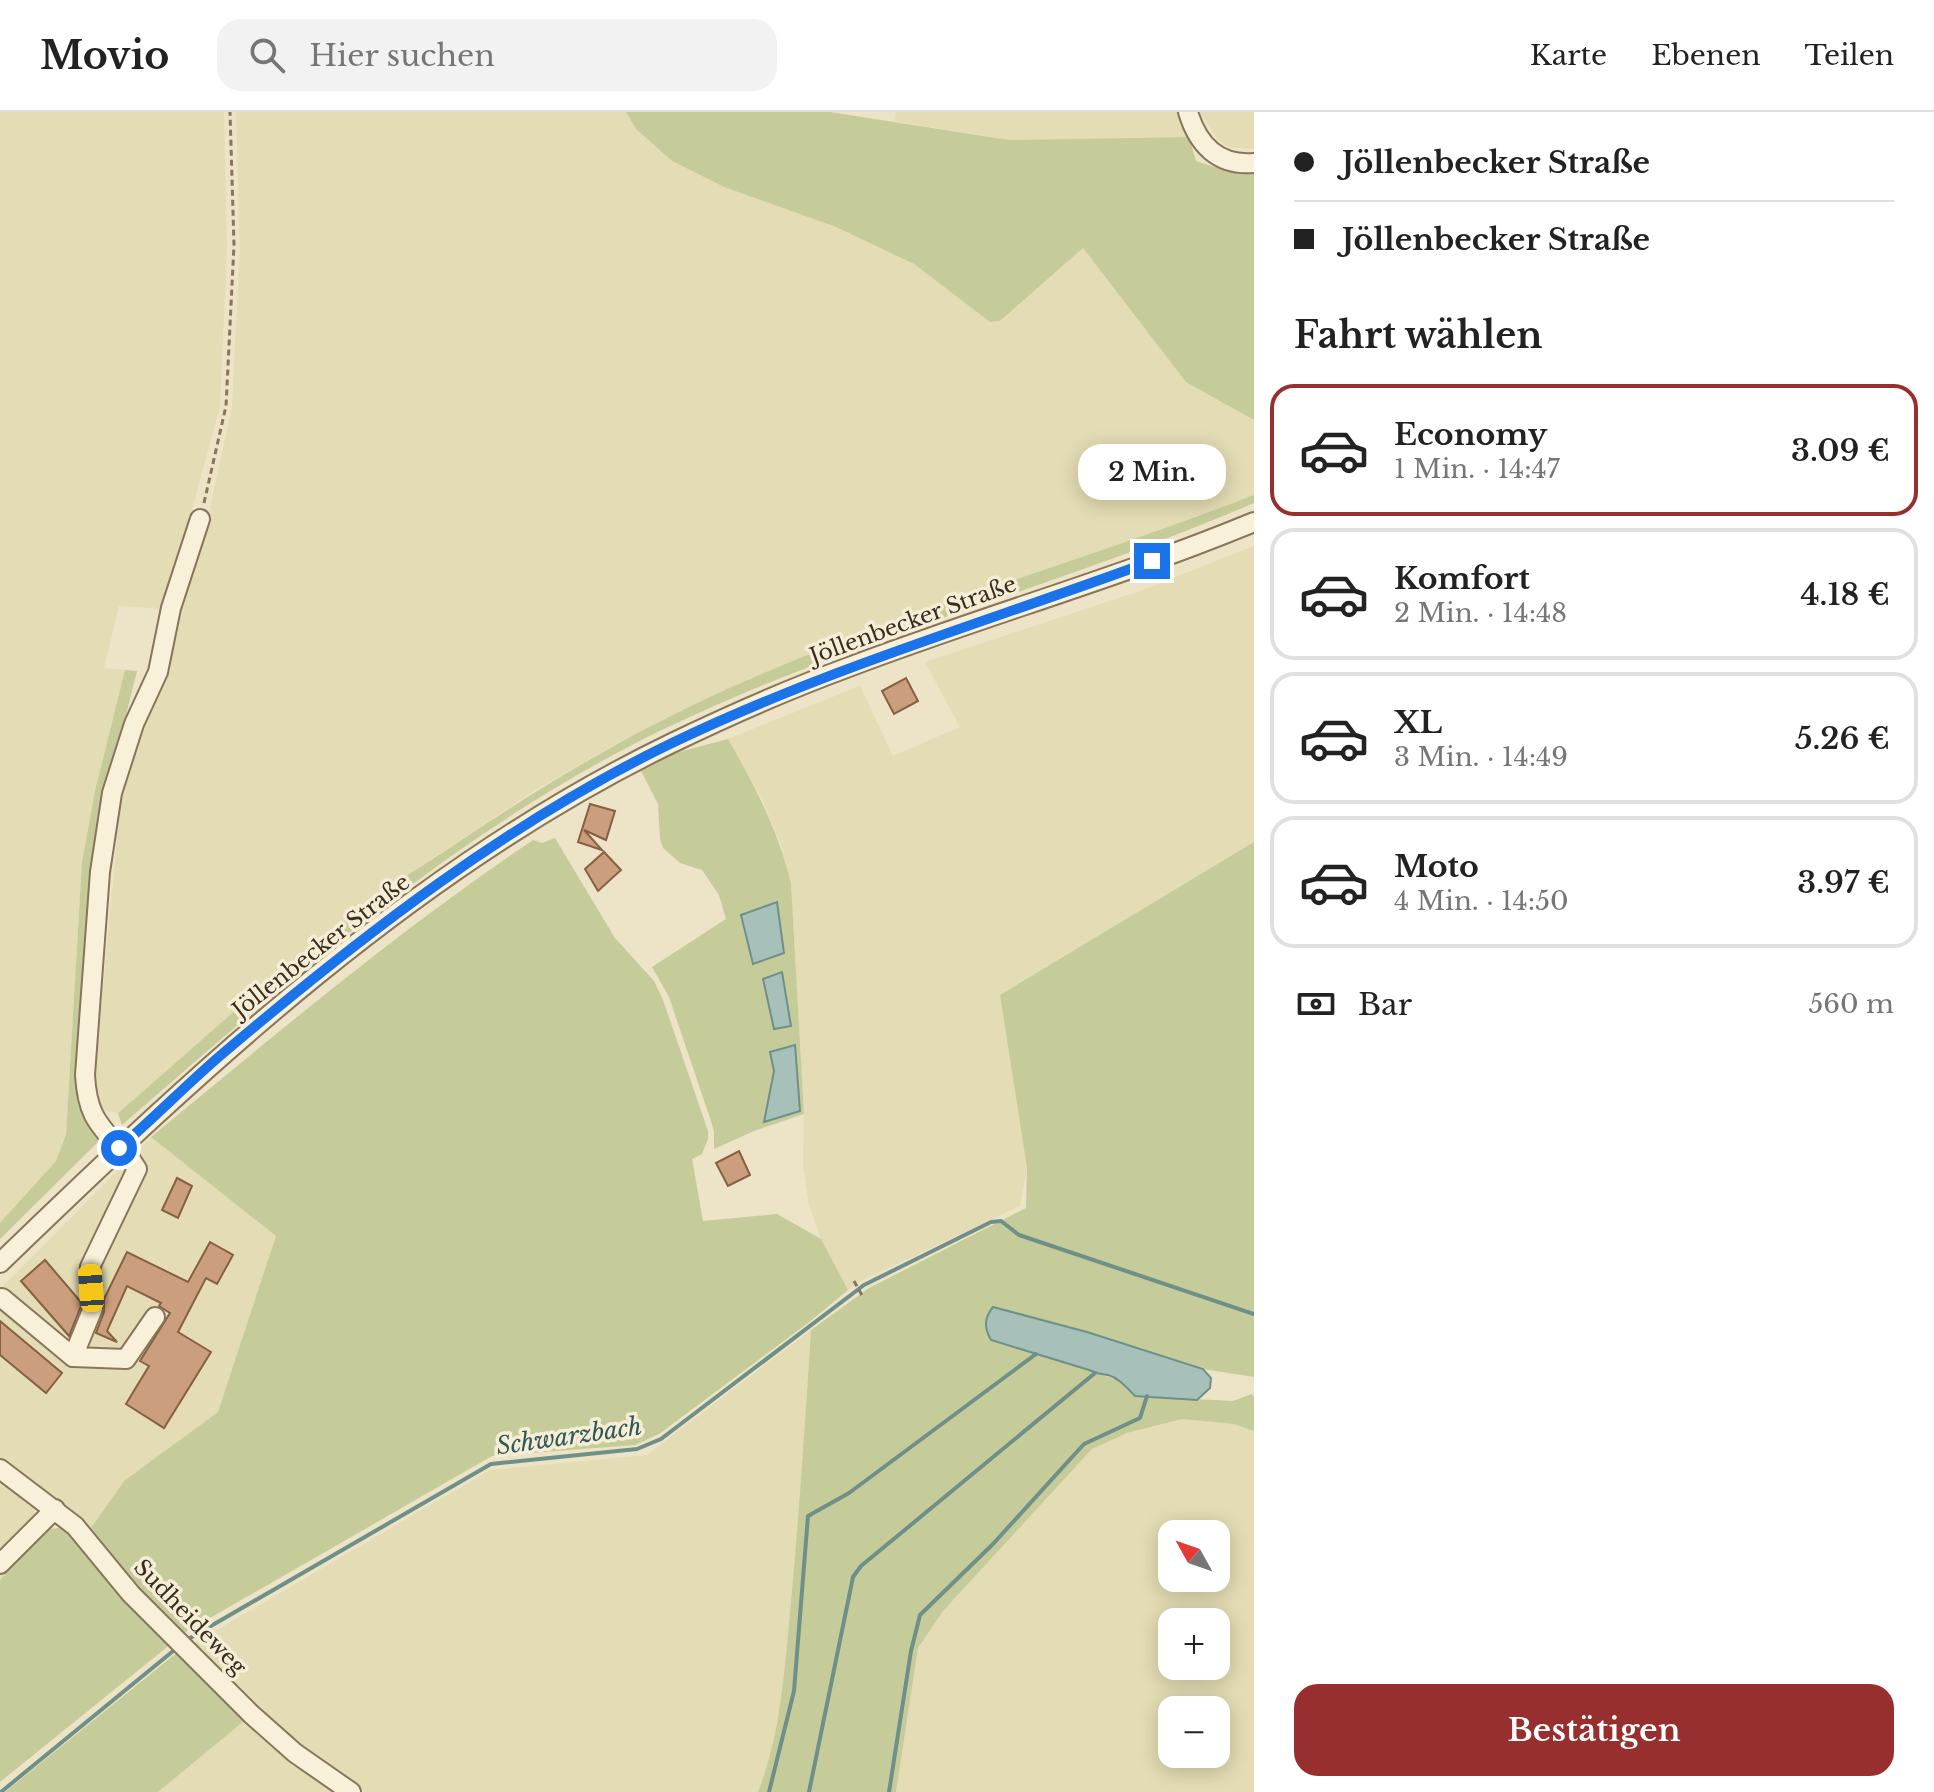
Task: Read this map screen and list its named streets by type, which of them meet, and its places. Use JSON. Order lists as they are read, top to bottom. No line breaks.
{"streets":{"street":["Jöllenbecker Straße","Sudheideweg"]},"water":["Schwarzbach"],"north":"top left","page":{"header":"Movio","search":"Hier suchen","nav":["Karte","Ebenen","Teilen"],"banner":["Jöllenbecker Straße","Jöllenbecker Straße"],"heading":"Fahrt wählen","list":[{"name":"Economy","note":"1 Min. · 14:47","value":"3.09 €"},{"name":"Komfort","note":"2 Min. · 14:48","value":"4.18 €"},{"name":"XL","note":"3 Min. · 14:49","value":"5.26 €"},{"name":"Moto","note":"4 Min. · 14:50","value":"3.97 €"}],"bubble":"2 Min.","pay":["Bar","560 m"],"map_buttons":["+","−"],"buttons":"Bestätigen"}}
